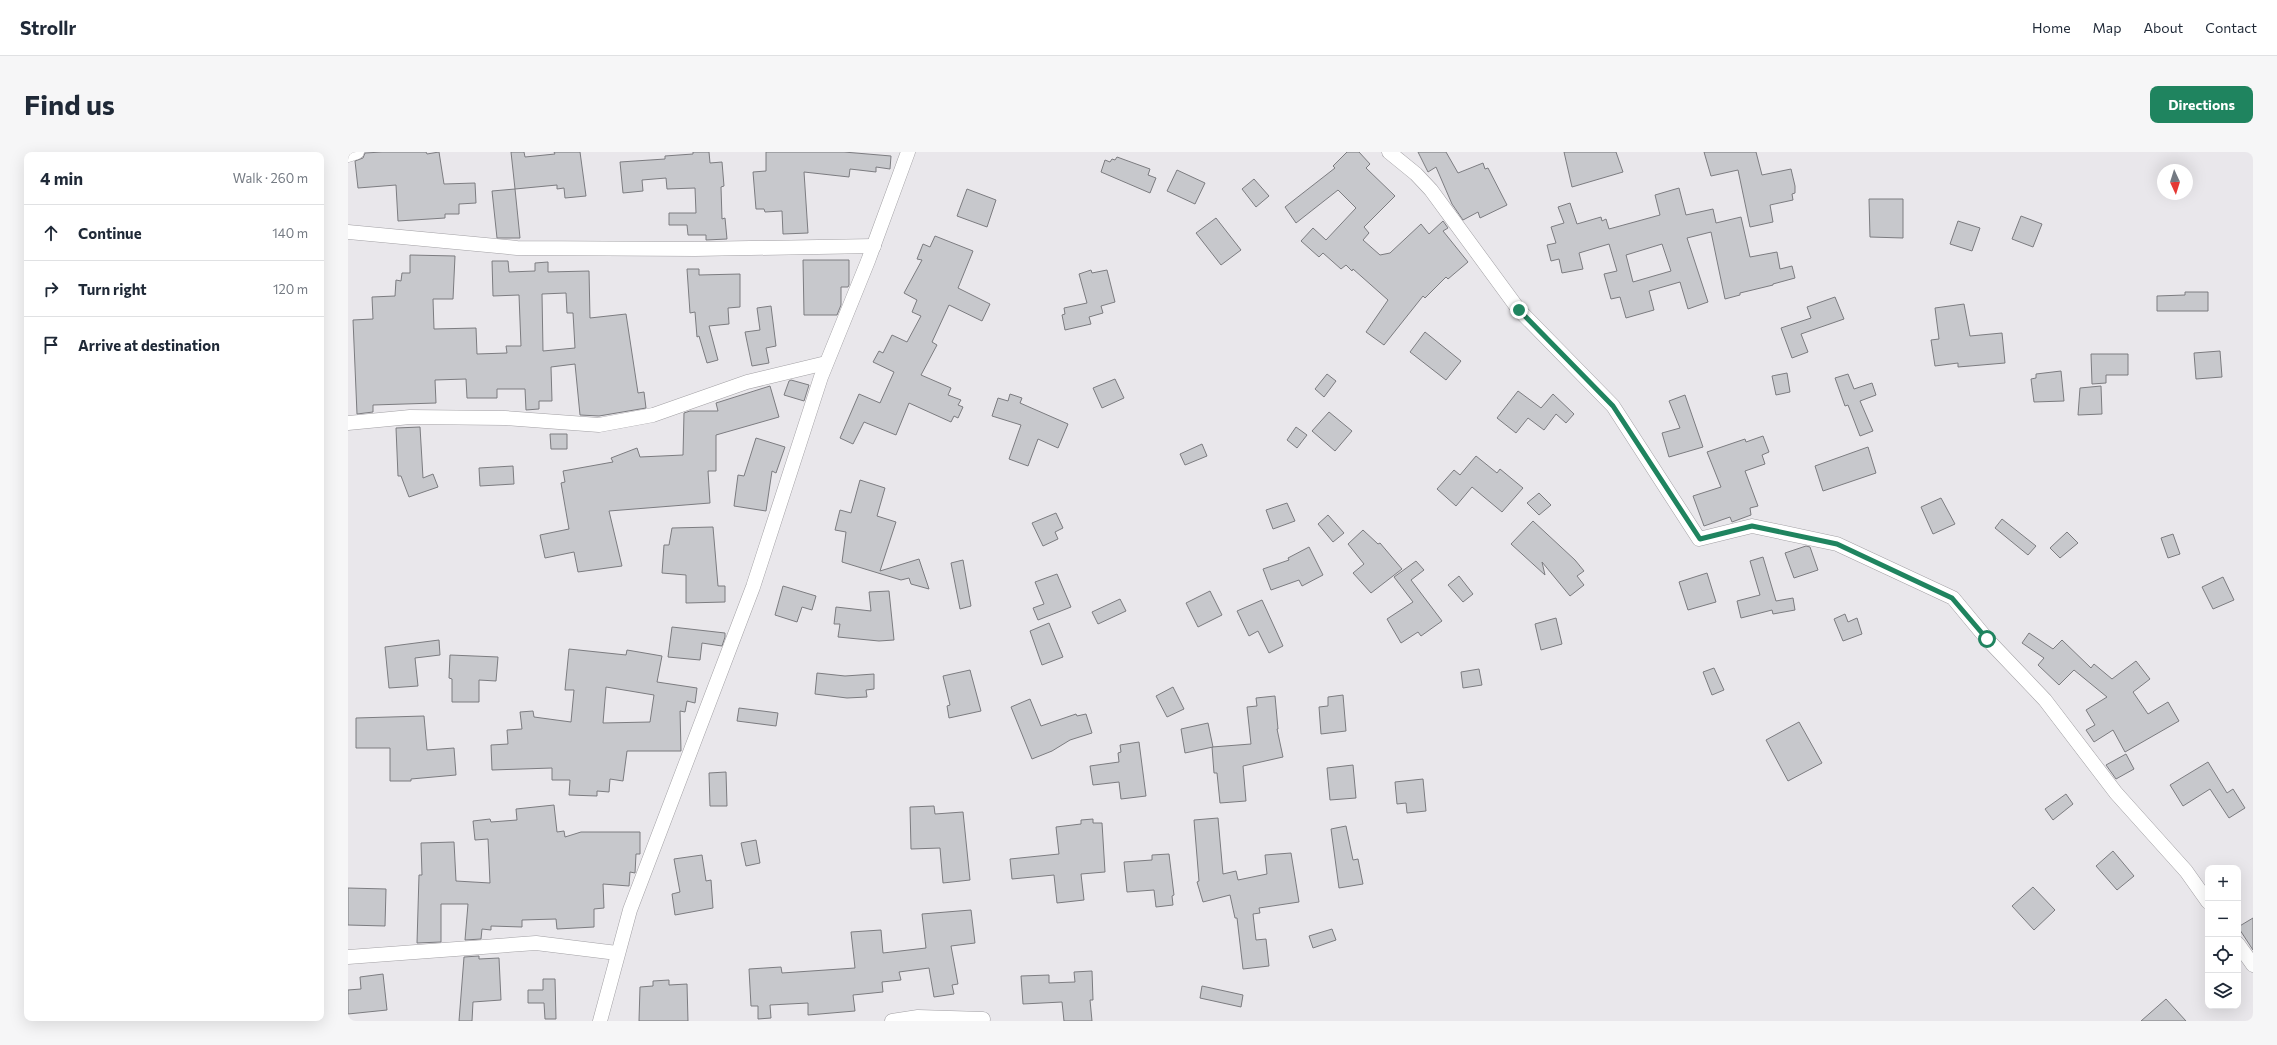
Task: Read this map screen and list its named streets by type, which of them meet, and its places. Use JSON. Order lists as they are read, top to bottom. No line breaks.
{"north":"bottom","page":{"header":"Strollr","nav":["Home","Map","About","Contact"],"buttons":"Directions","title":"Find us","heading":["4 min","Walk · 260 m"],"list":[["Continue","140 m"],["Turn right","120 m"],"Arrive at destination"],"map_buttons":["+","−"]}}
